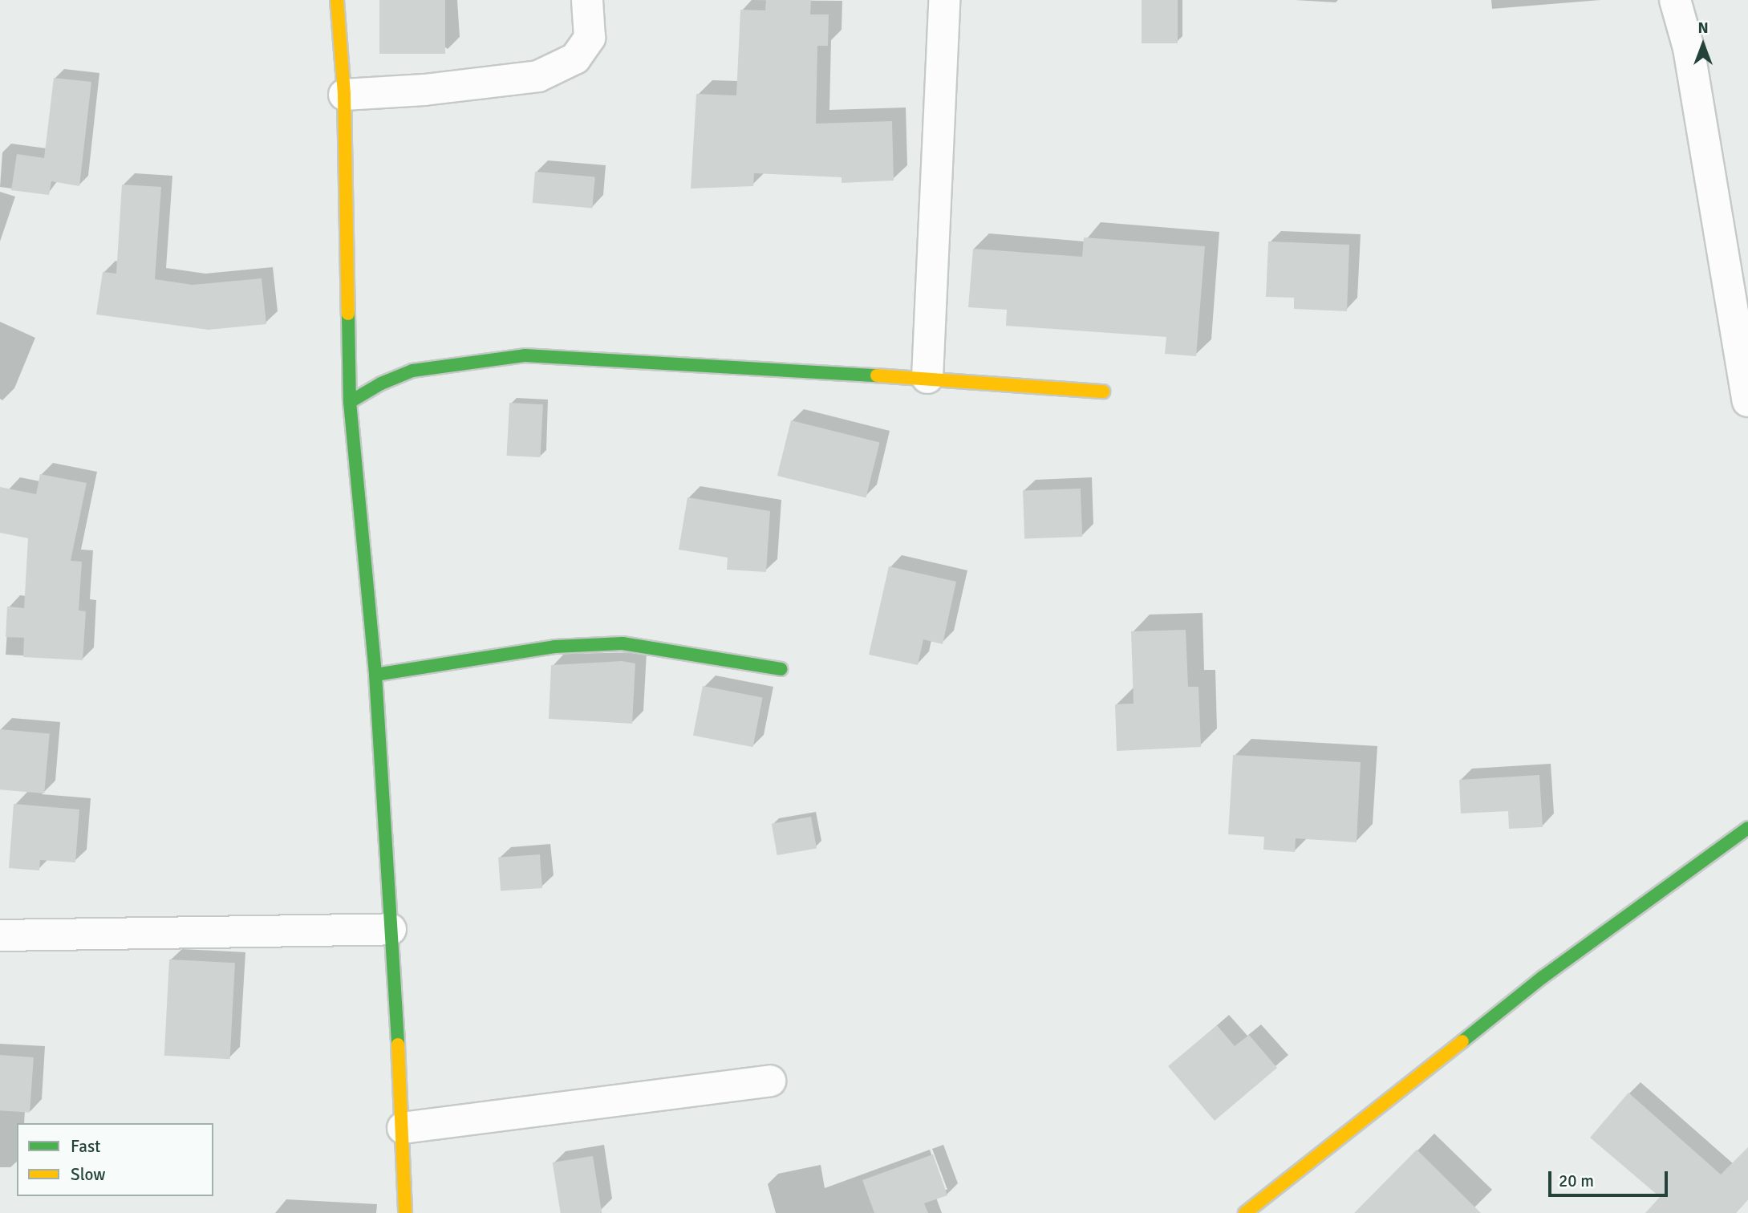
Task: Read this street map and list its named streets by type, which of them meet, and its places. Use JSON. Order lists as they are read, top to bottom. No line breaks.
{"legend":["Fast","Slow"],"scale_bar":"20 m","north":"top"}
